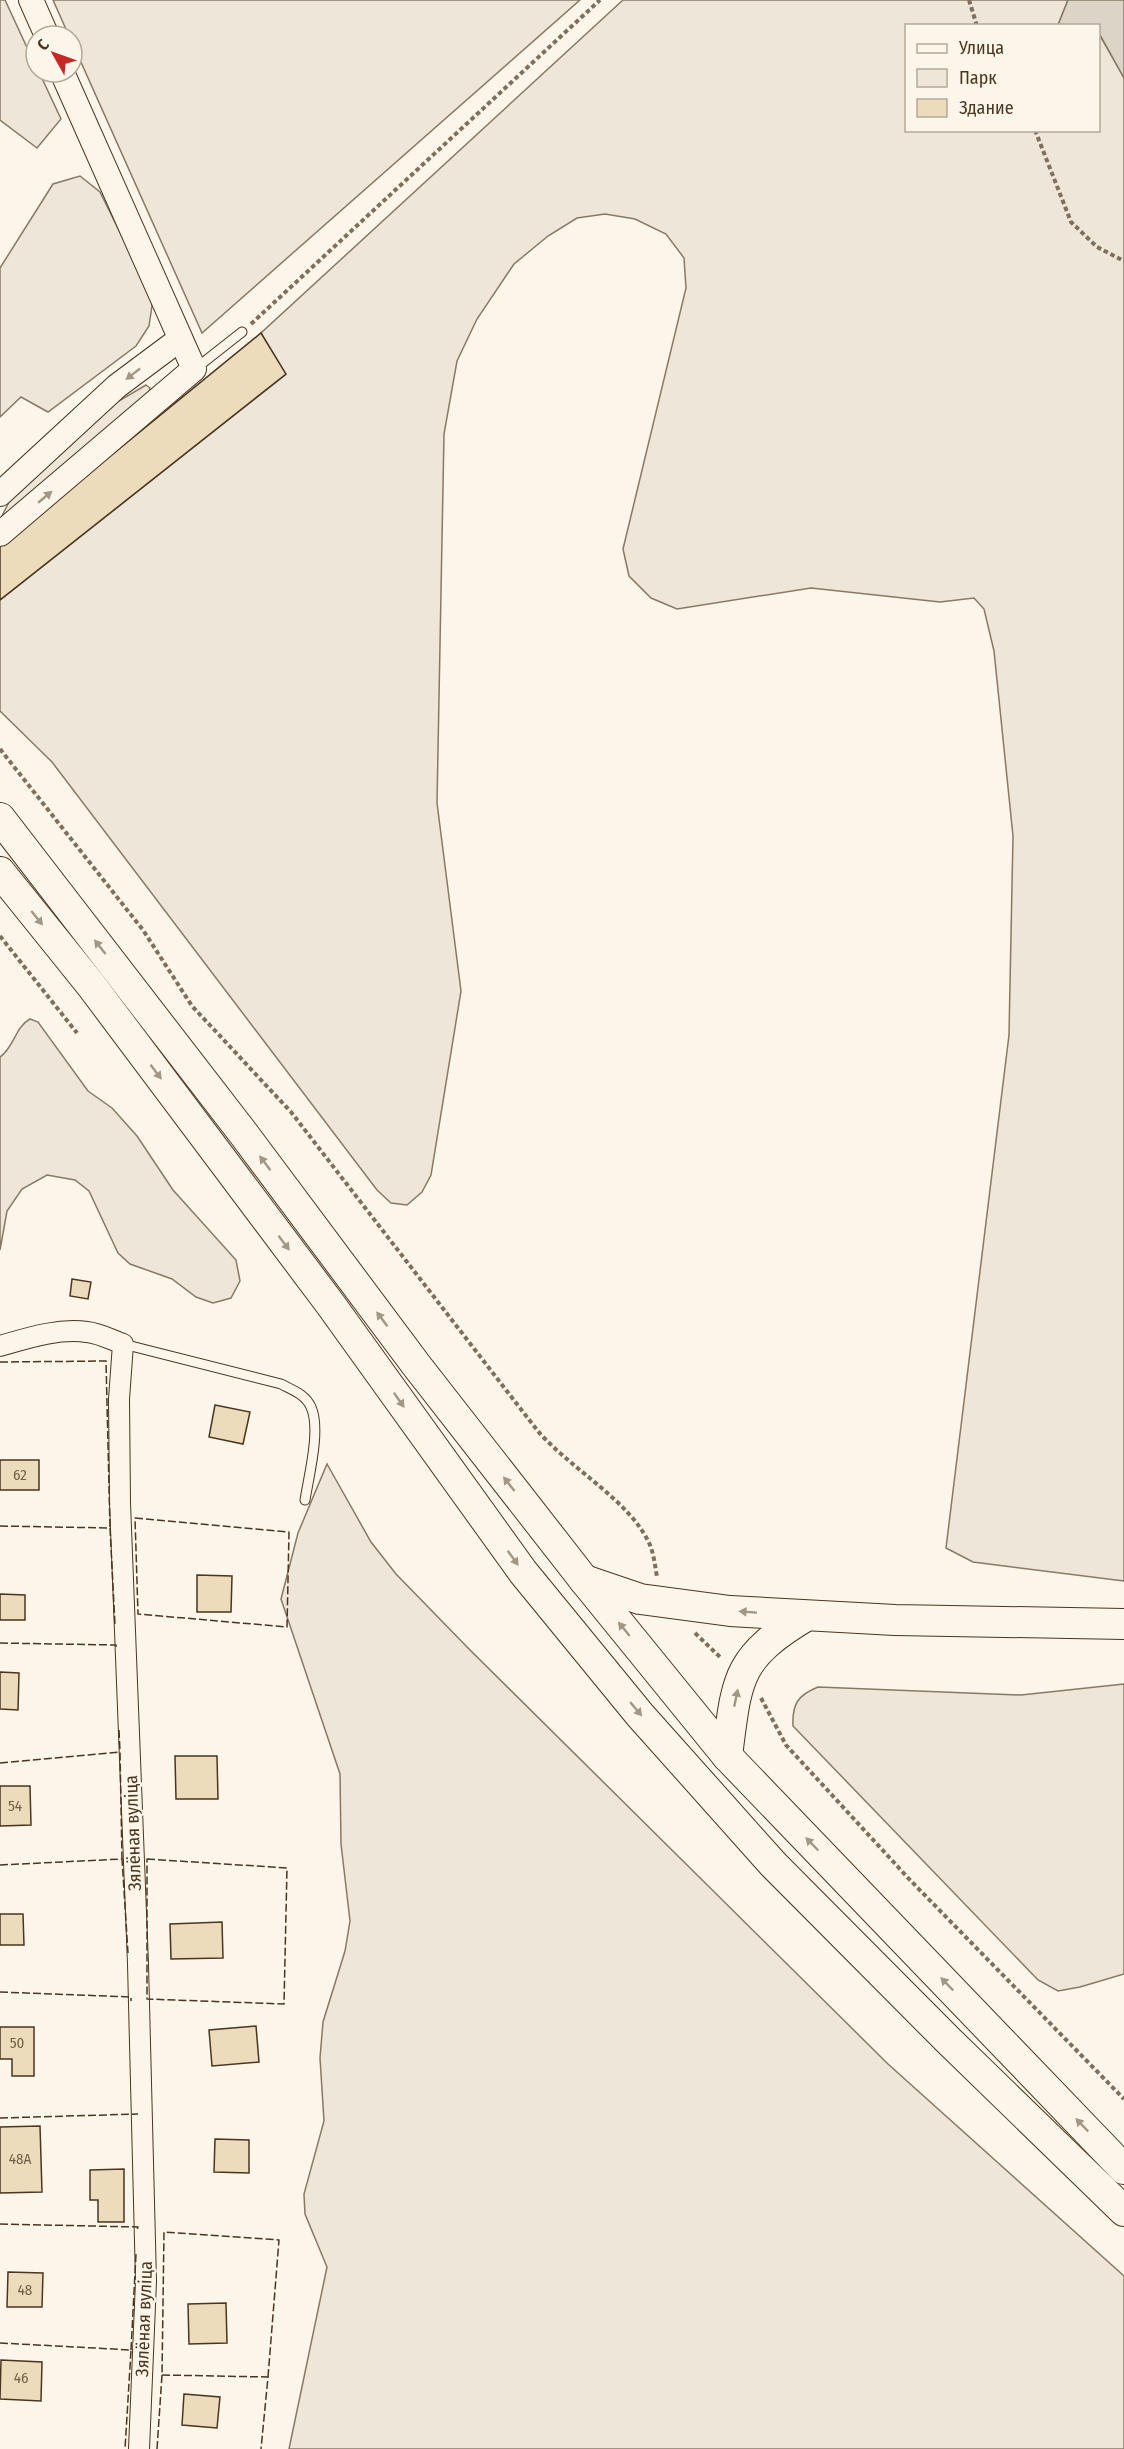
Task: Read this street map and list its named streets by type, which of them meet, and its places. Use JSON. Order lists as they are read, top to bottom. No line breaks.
{"streets":{"street":["Зялёная вуліца"]},"house_numbers":["62","54","50","48А","48","46"],"legend":["Улица","Парк","Здание"],"north":"top left"}
